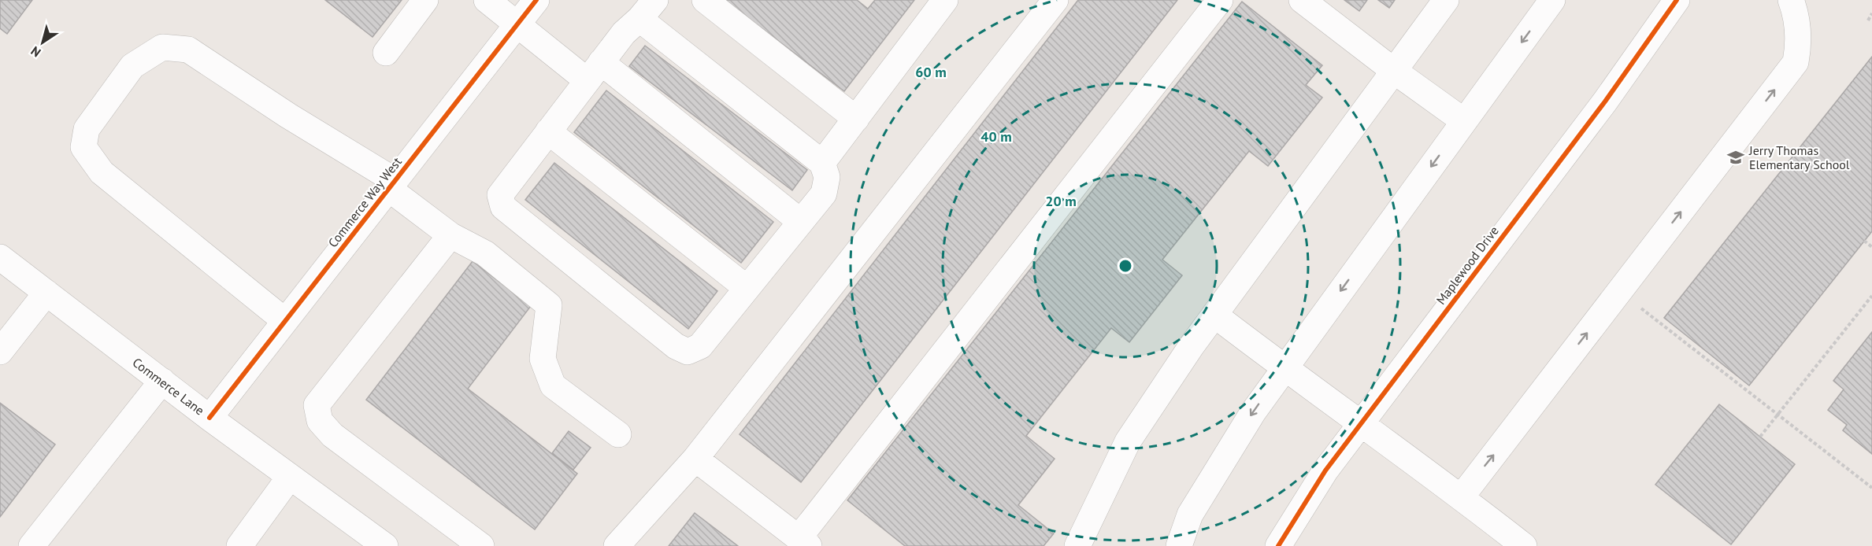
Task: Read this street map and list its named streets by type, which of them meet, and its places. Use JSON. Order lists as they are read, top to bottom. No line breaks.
{"streets":{"street":["Commerce Way West","Maplewood Drive","Commerce Lane"]},"crossings":[["Commerce Way West","Commerce Lane"]],"places":{"school or university":["Jerry Thomas Elementary School"]},"north":"bottom left","rings":["60 m","40 m","20 m"]}
